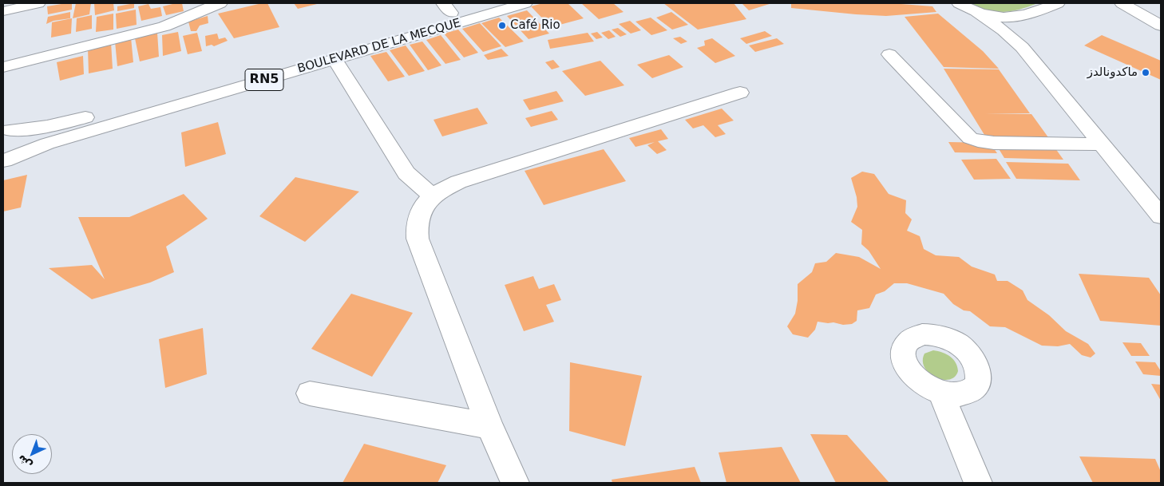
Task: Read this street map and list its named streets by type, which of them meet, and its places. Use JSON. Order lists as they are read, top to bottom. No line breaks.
{"streets":{"street":["BOULEVARD DE LA MECQUE","RN5"]},"crossings":[["BOULEVARD DE LA MECQUE","RN5"]],"places":["Café Rio","ماكدونالدز"],"north":"bottom left"}
